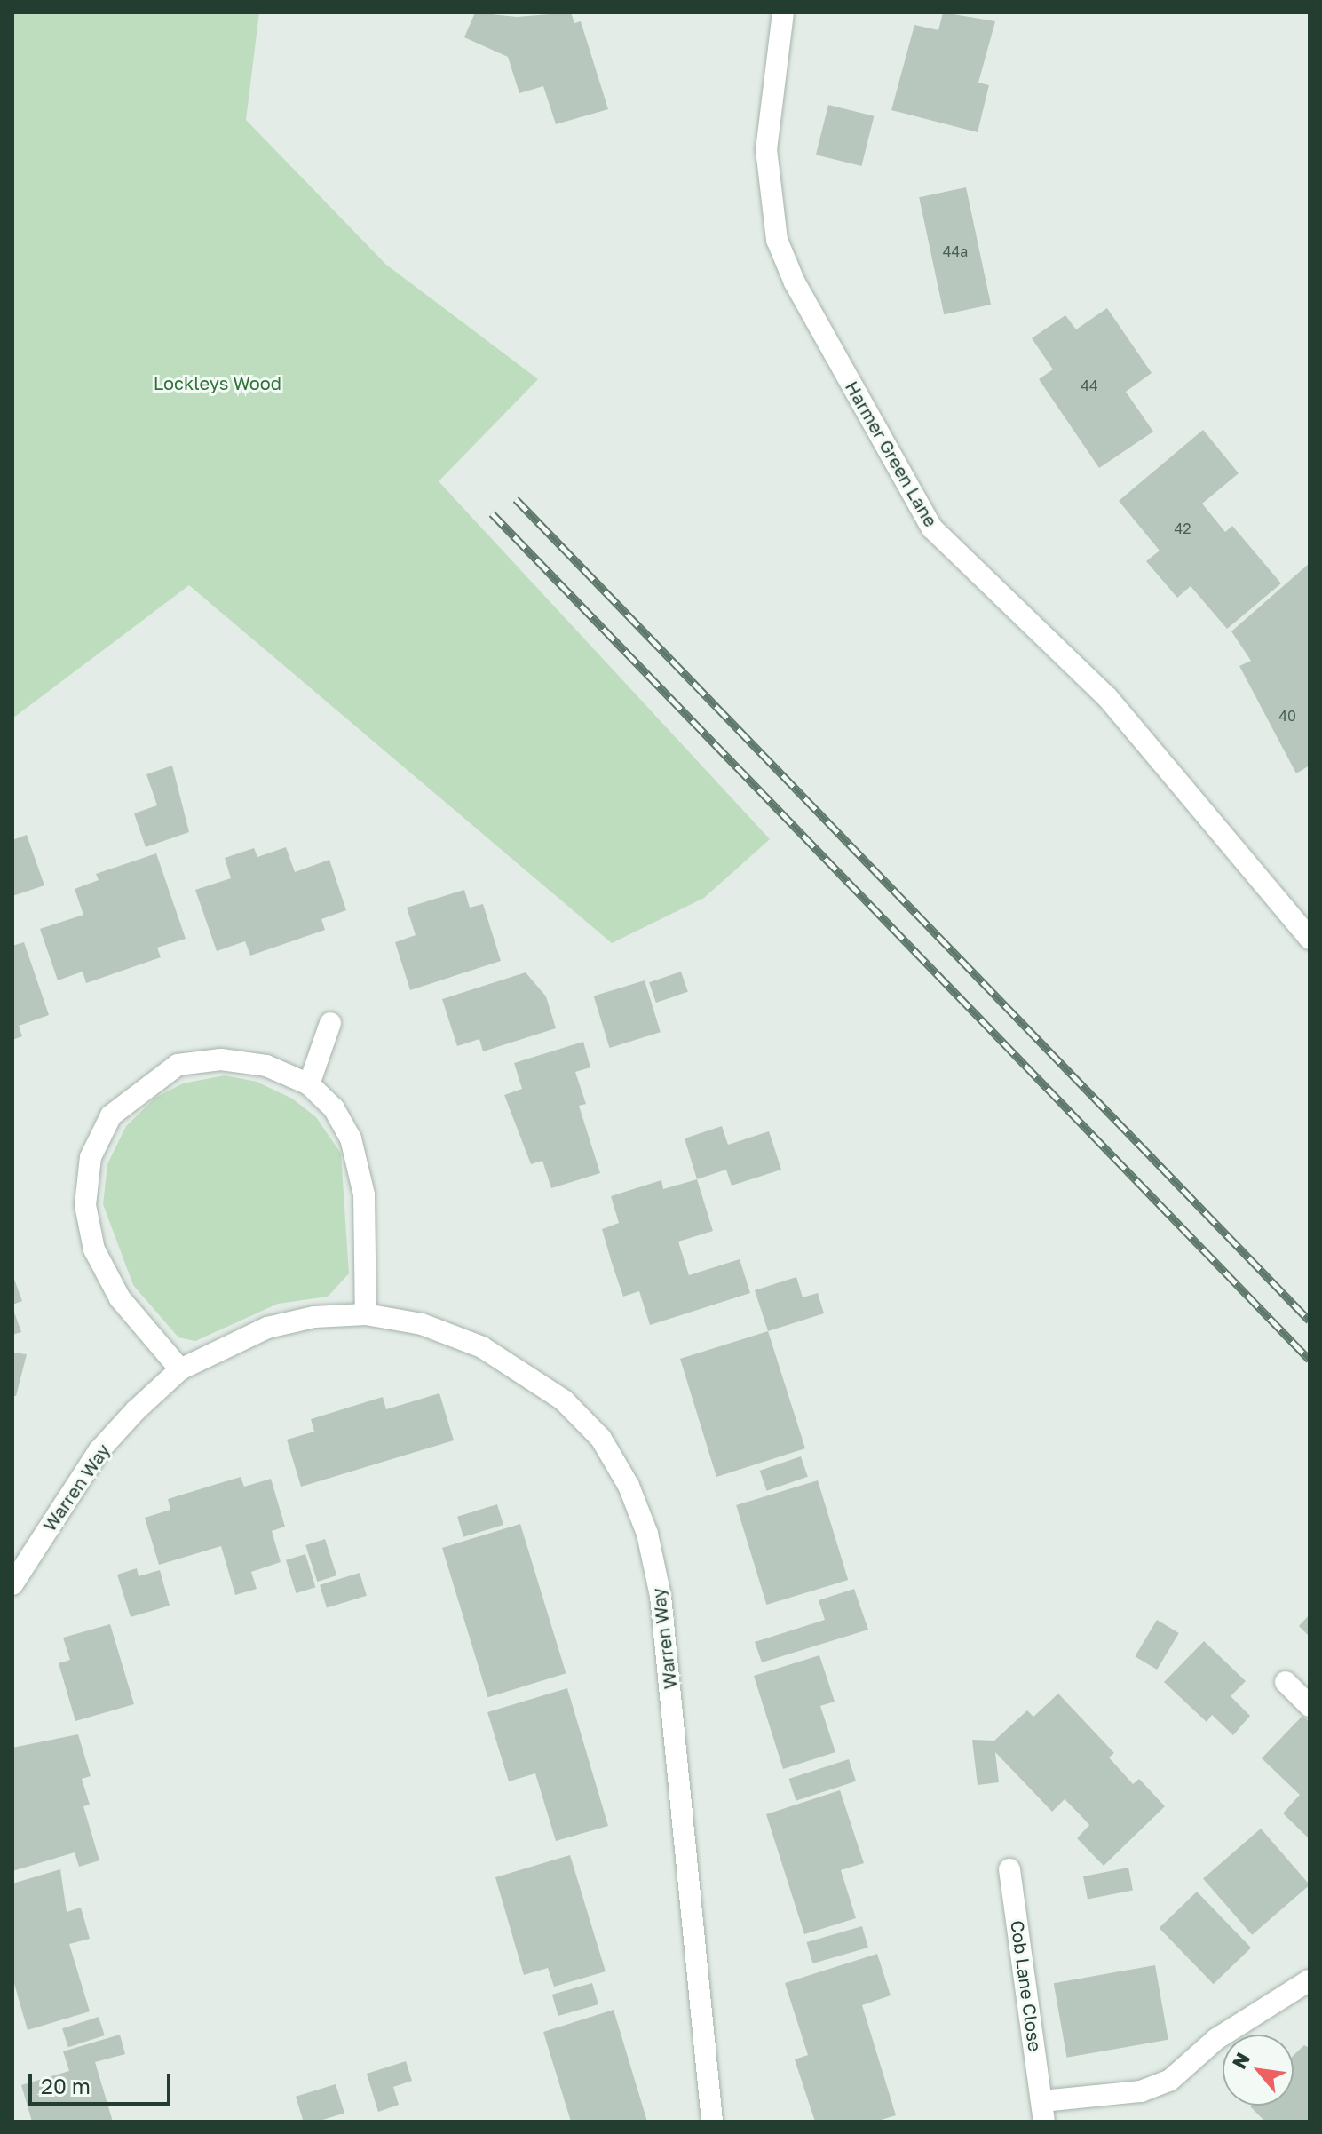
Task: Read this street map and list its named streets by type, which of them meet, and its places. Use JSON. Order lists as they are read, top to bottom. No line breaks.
{"streets":{"street":["Harmer Green Lane","Warren Way","Cob Lane Close"]},"parks":["Lockleys Wood"],"house_numbers":["44a","44","42","40"],"scale_bar":"20 m","north":"top left"}
